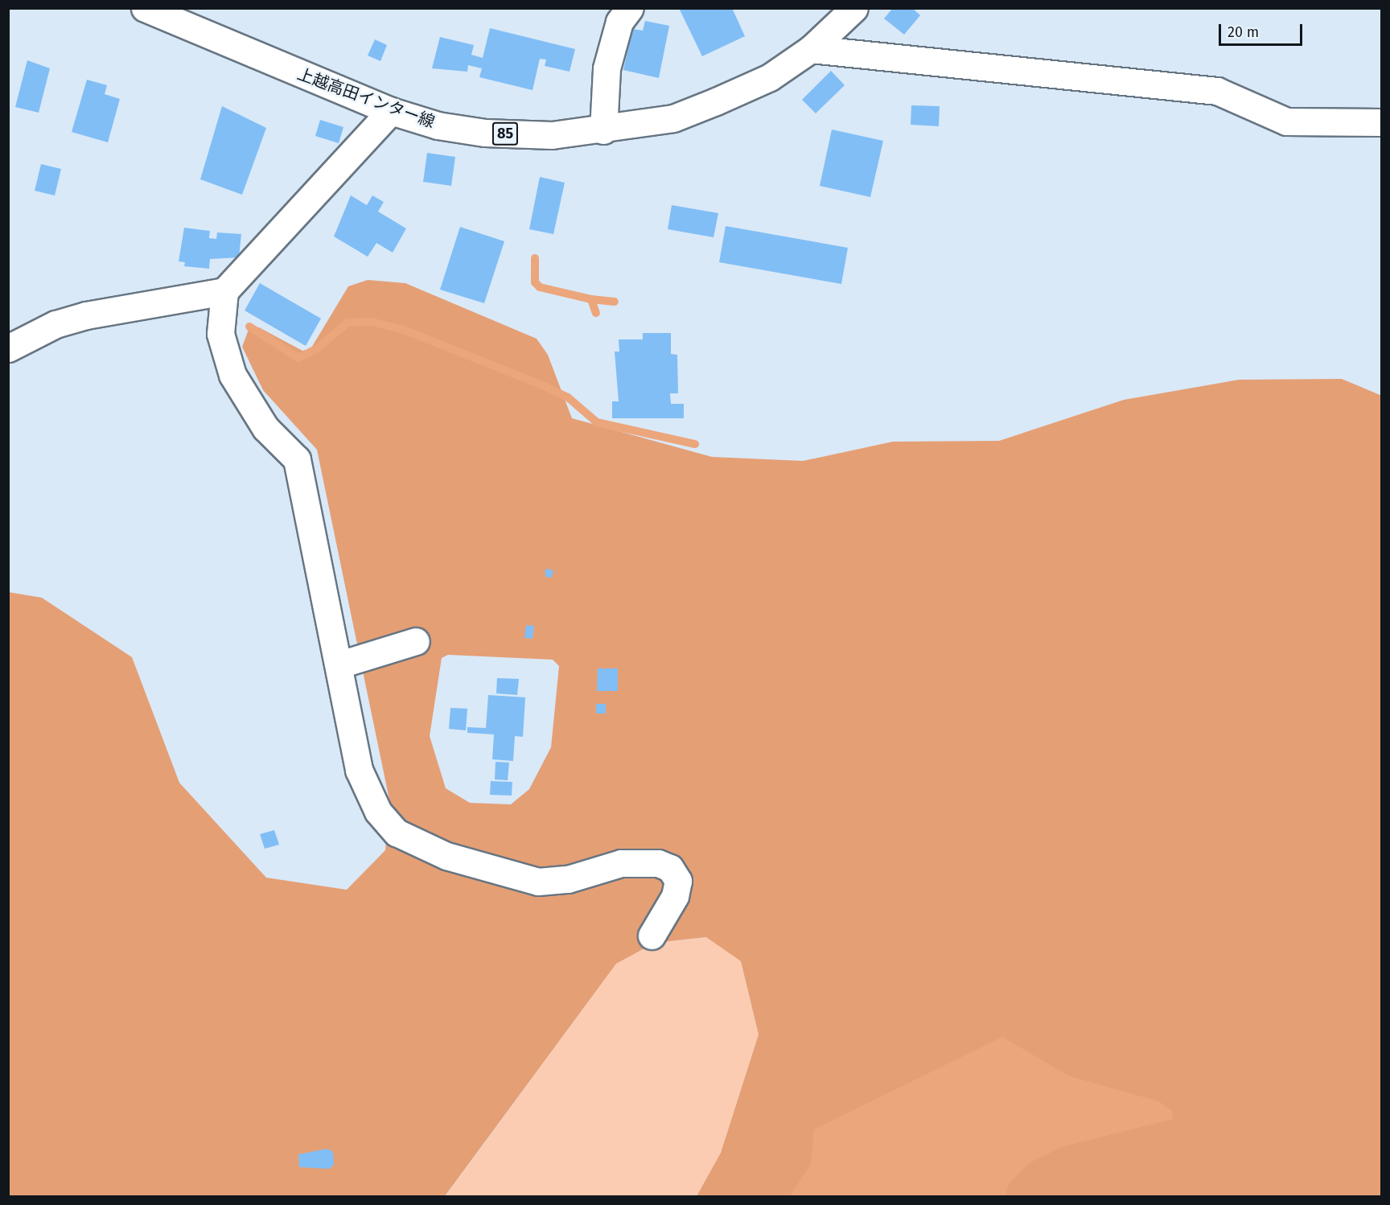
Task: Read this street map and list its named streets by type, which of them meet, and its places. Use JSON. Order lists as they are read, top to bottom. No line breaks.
{"streets":{"street":["上越高田インター線","85"]},"scale_bar":"20 m"}
